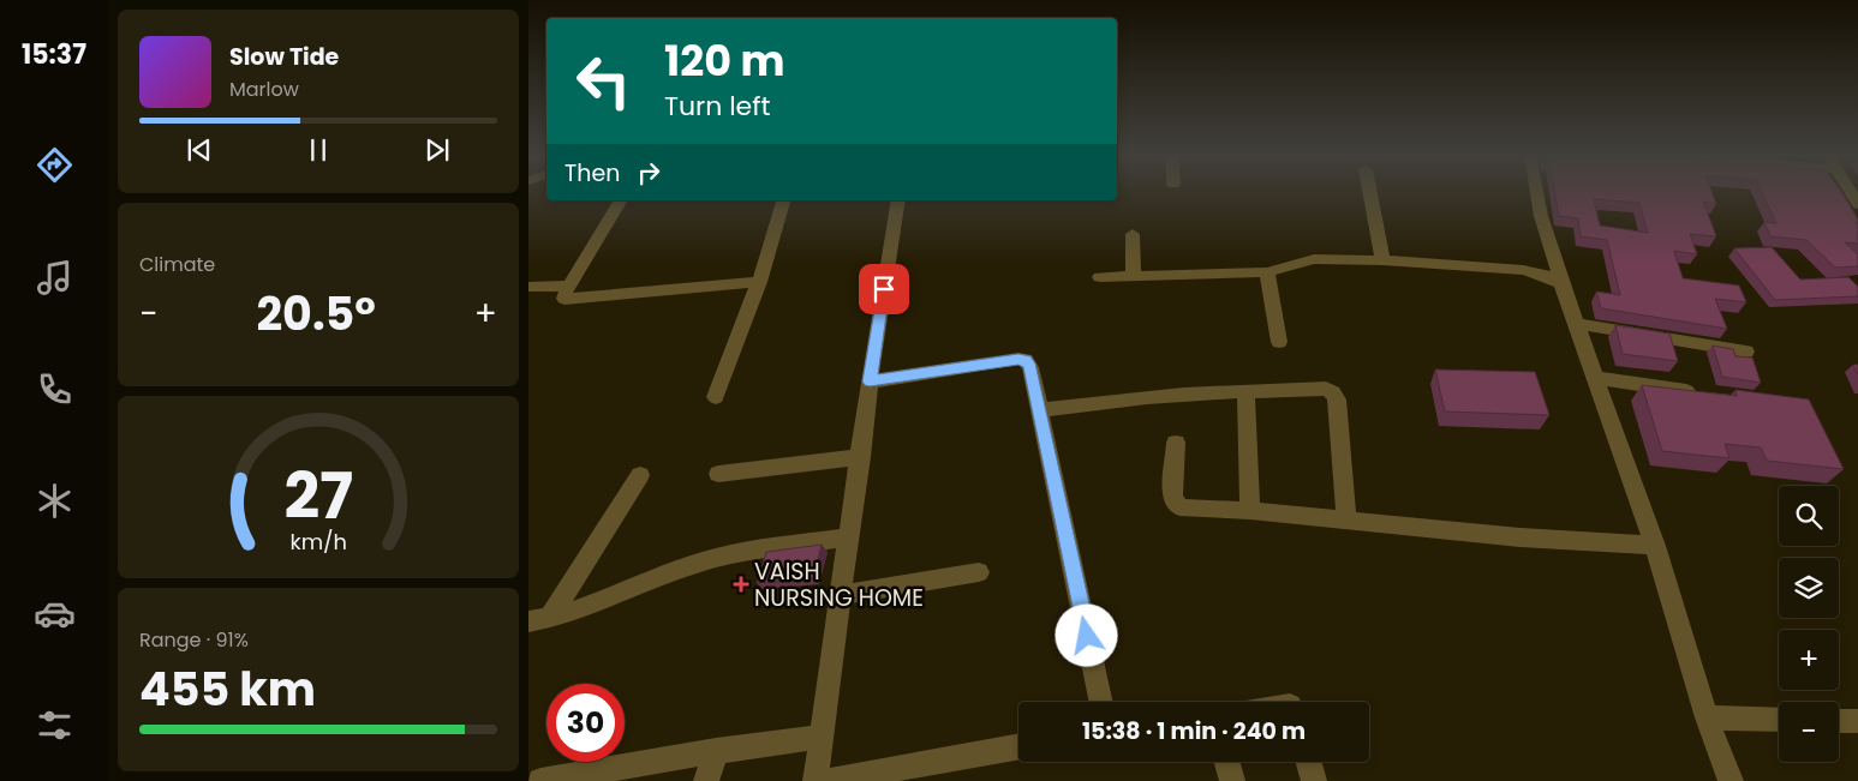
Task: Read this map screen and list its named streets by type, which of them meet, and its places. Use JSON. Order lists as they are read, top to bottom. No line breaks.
{"places":{"health":["VAISH NURSING HOME"]},"page":{"tabs":"15:37","turn":["120 m","Turn left"],"song":["Slow Tide","Marlow"],"then":"Then","tile":["Climate",["Range · 91%","455 km"]],"heat":["−","20.5°","+"],"map_buttons":["+","−"],"limit":"30","trip":"15:38 · 1 min · 240 m","gauge":["27","km/h"]}}
